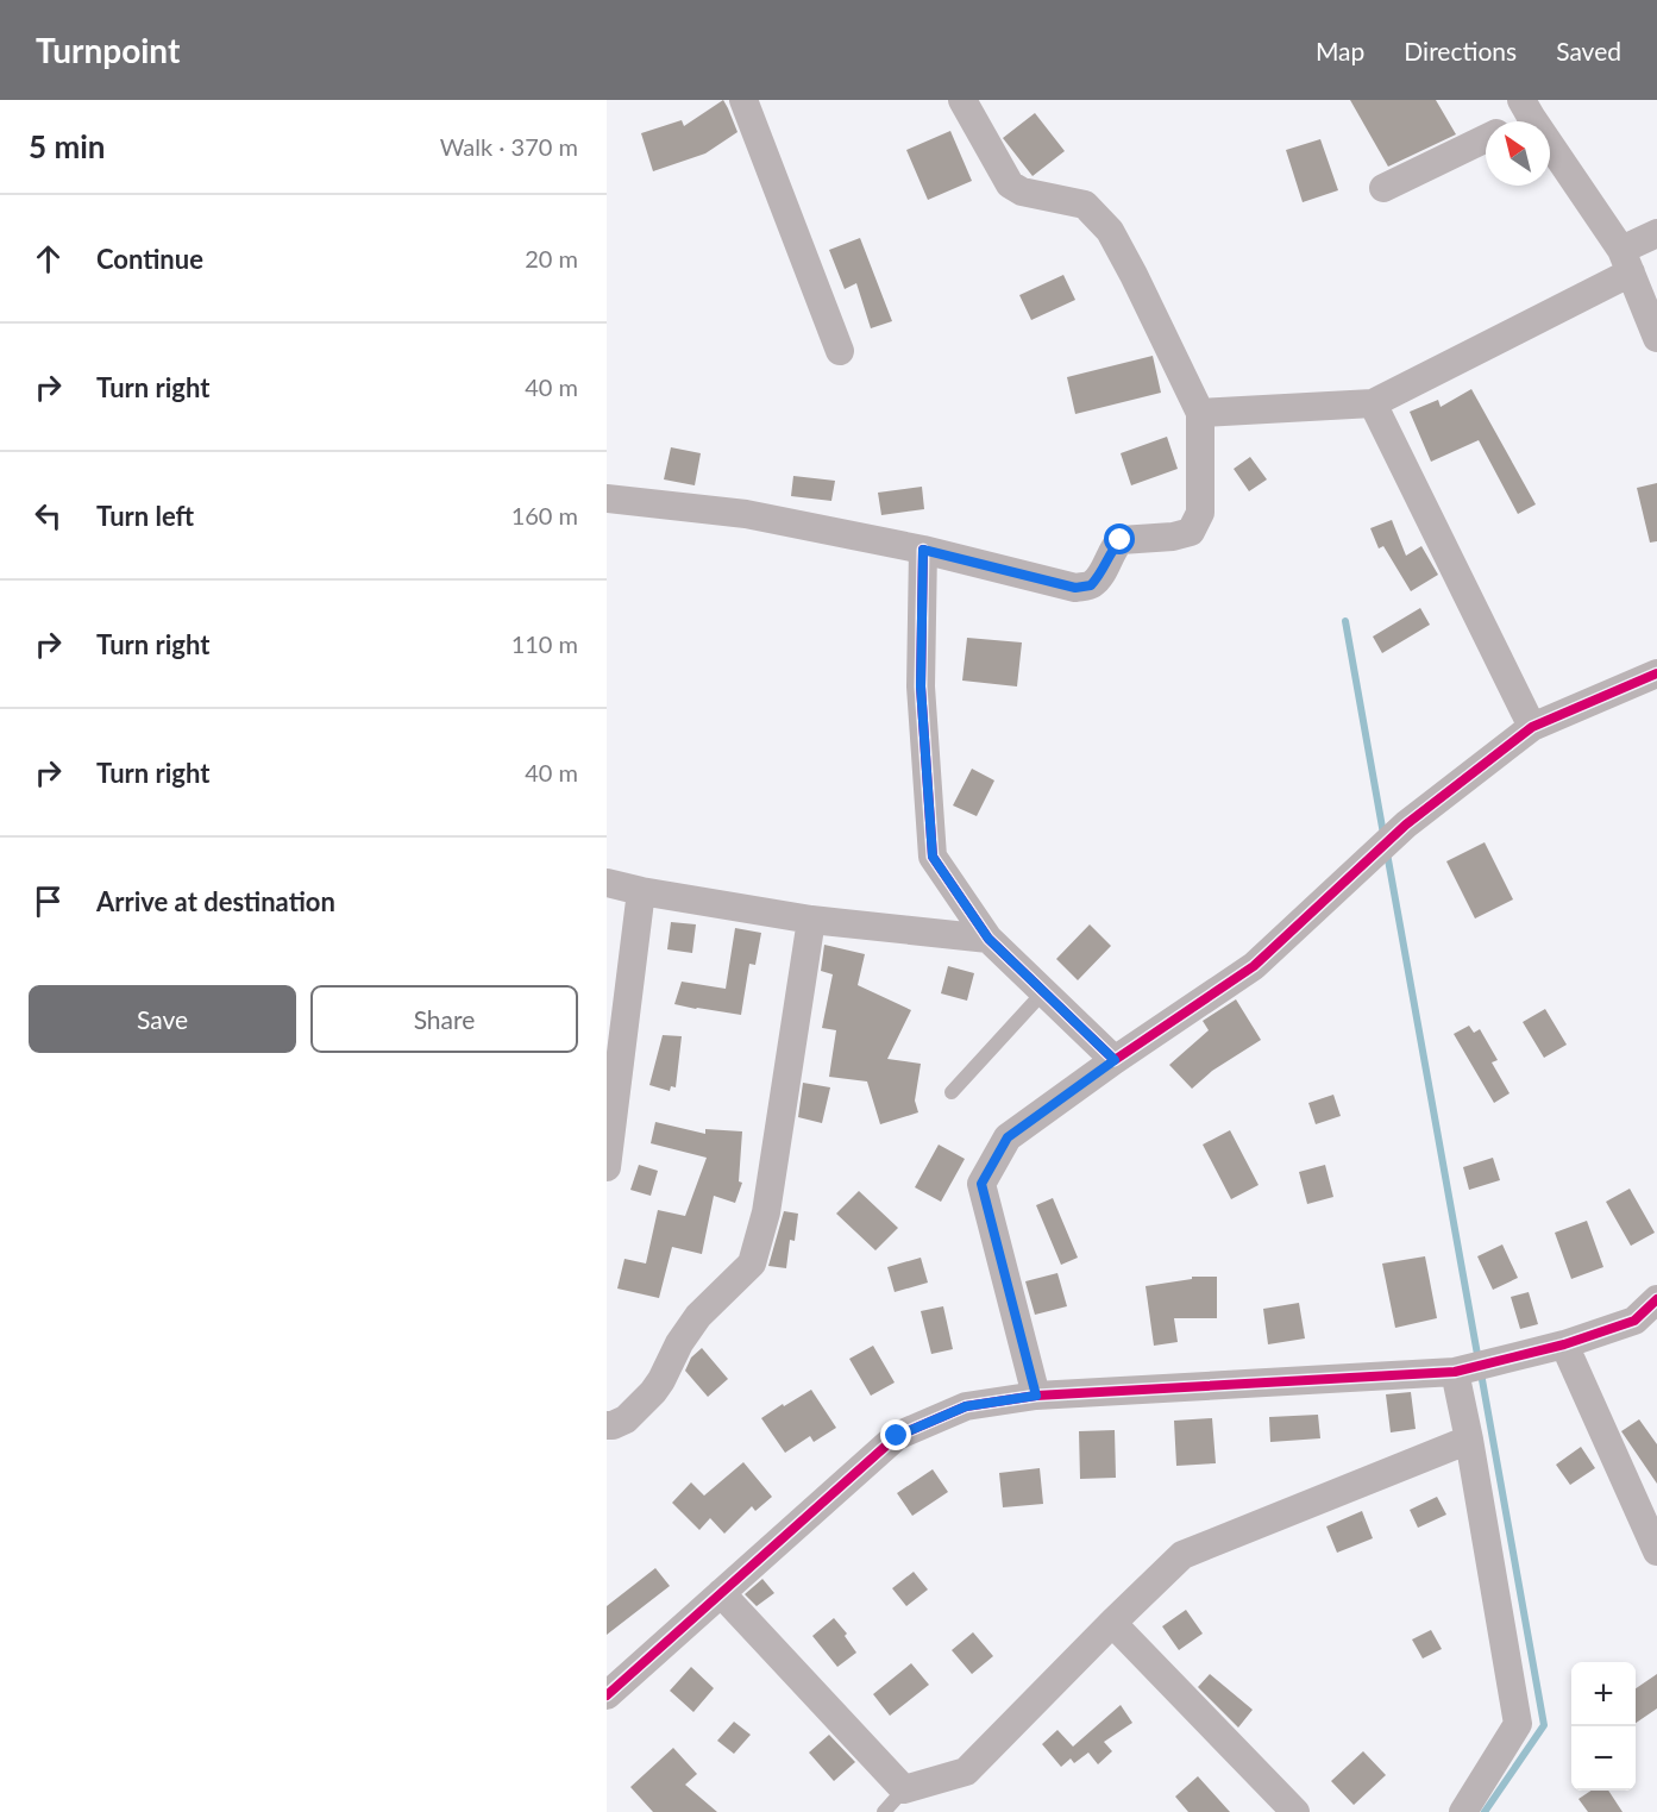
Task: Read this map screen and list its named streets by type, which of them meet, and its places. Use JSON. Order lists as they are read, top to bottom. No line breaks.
{"north":"top left","page":{"header":"Turnpoint","nav":["Map","Directions","Saved"],"heading":["5 min","Walk · 370 m"],"list":[["Continue","20 m"],["Turn right","40 m"],["Turn left","160 m"],["Turn right","110 m"],["Turn right","40 m"],"Arrive at destination"],"buttons":["Save","Share"],"map_buttons":["+","−"]}}
